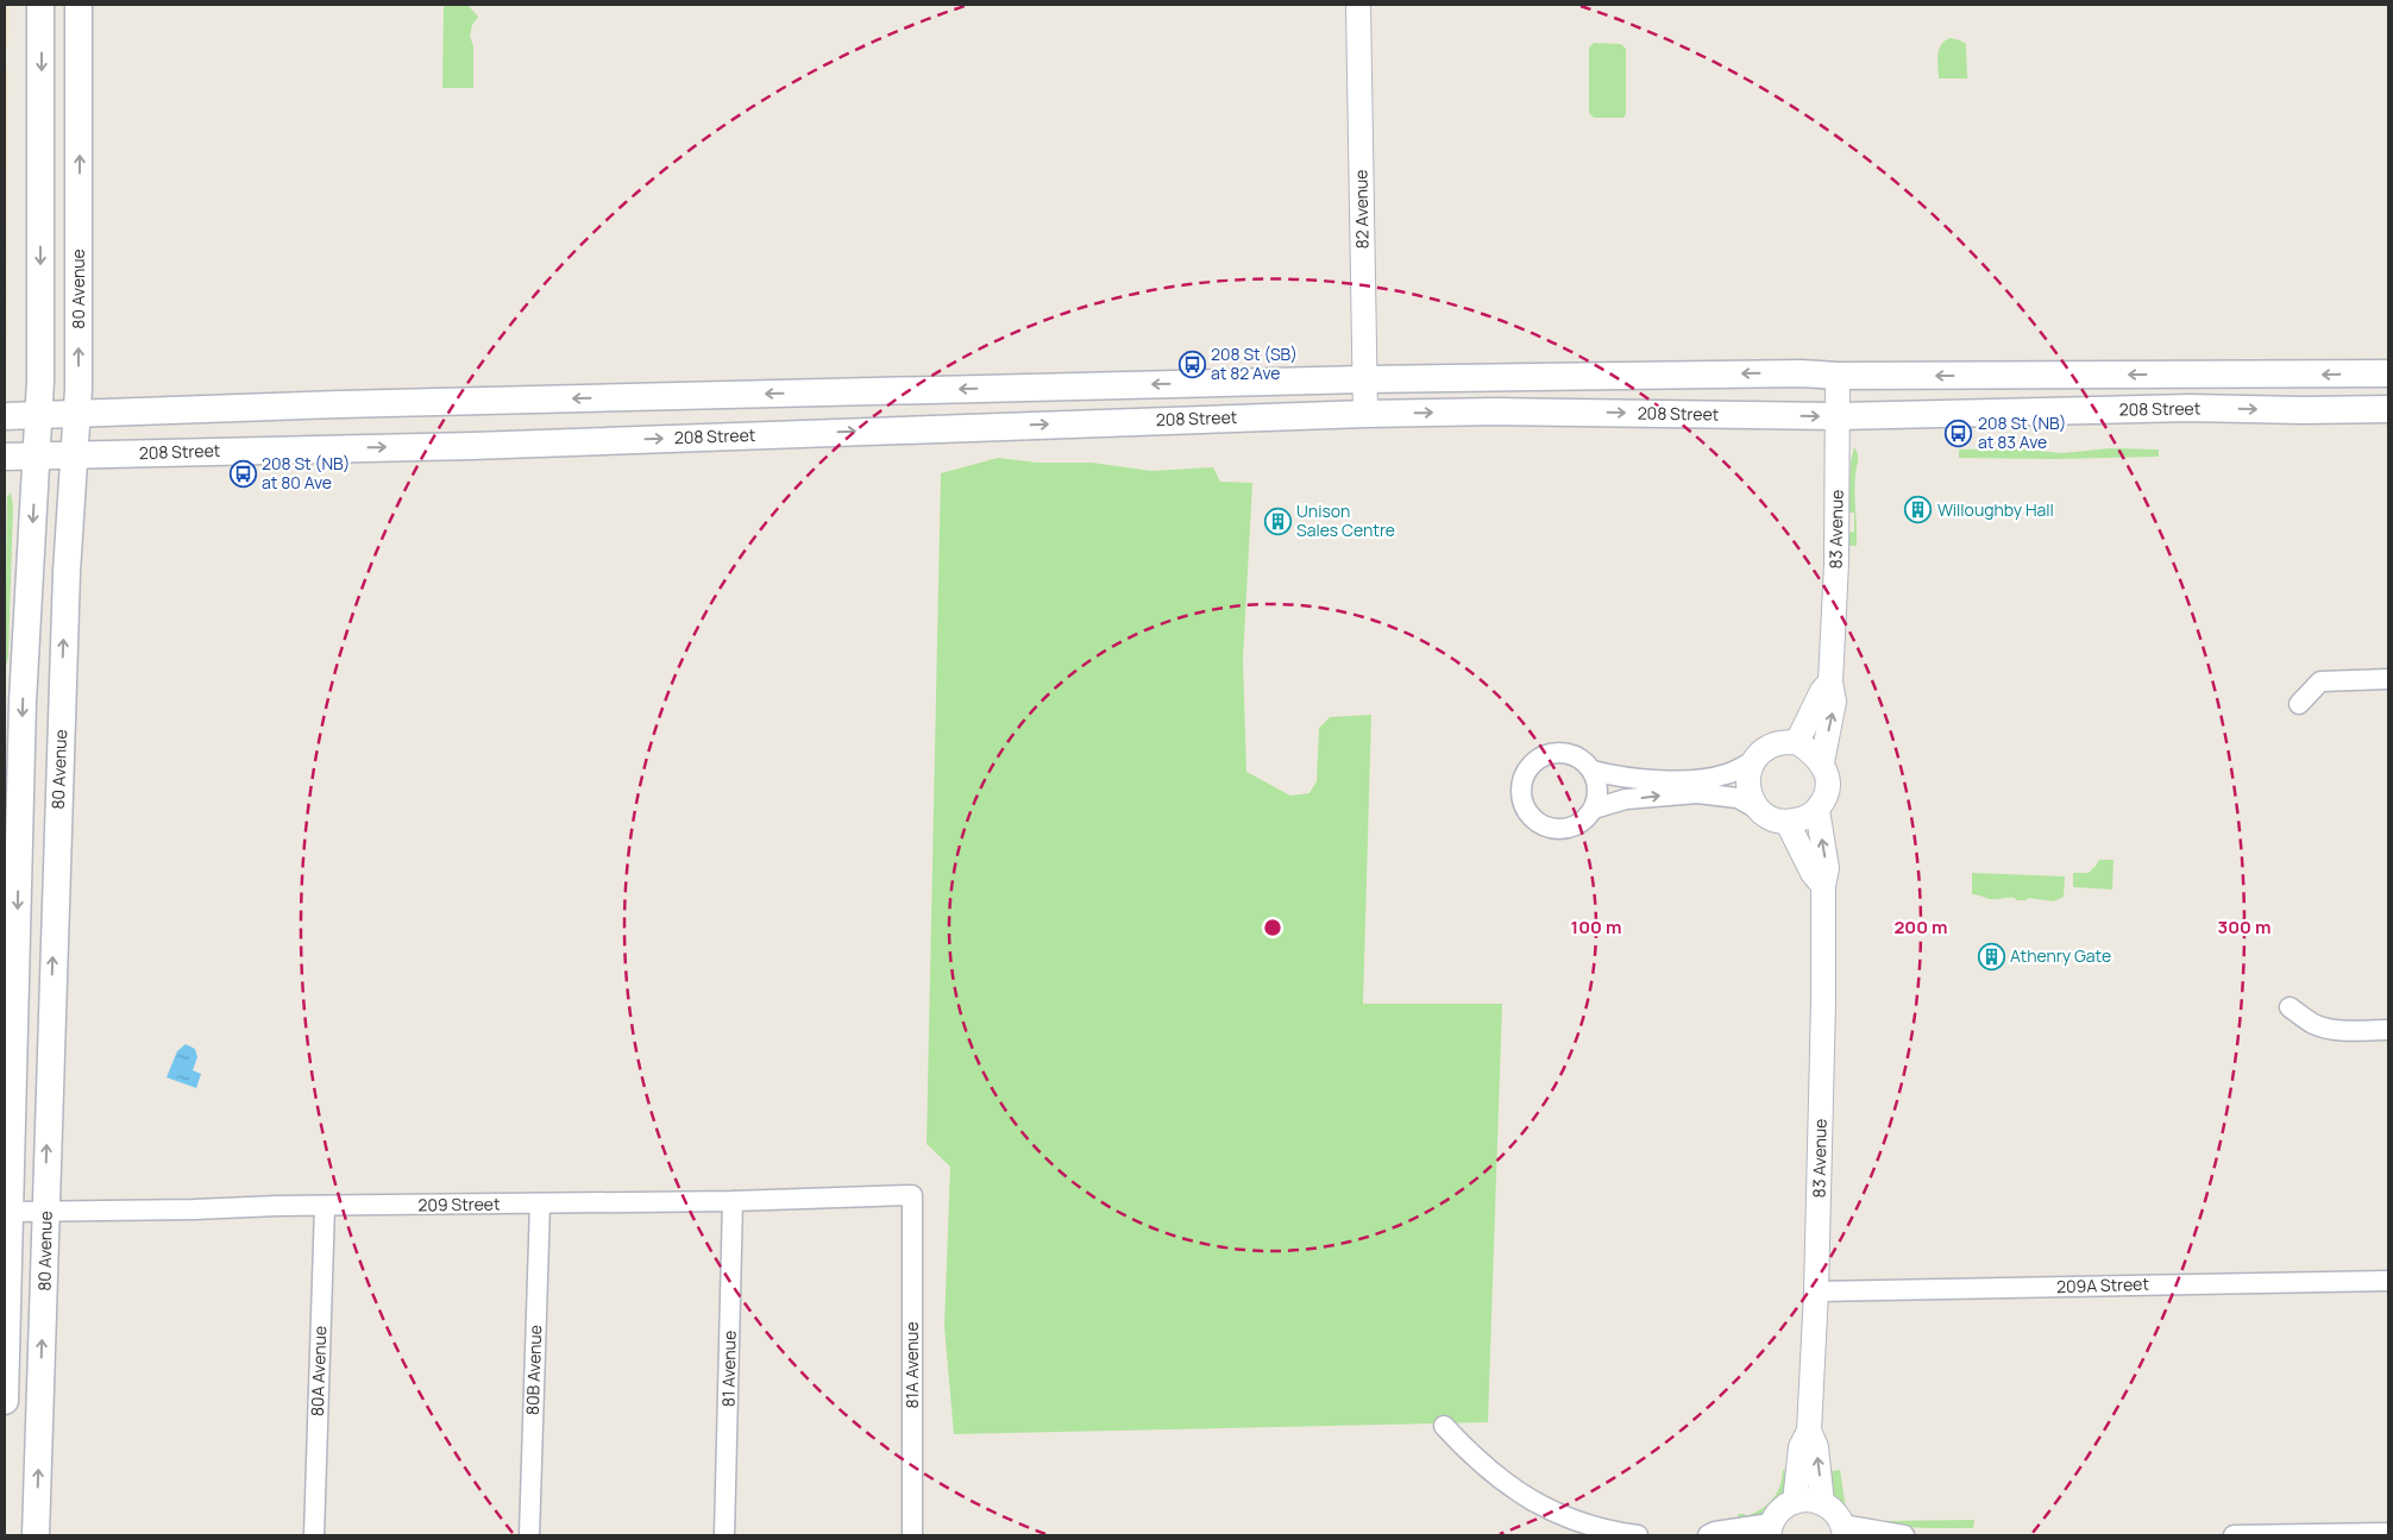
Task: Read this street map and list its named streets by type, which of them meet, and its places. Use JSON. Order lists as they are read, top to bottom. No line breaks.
{"streets":{"main road":["80 Avenue","208 Street"],"street":["82 Avenue","83 Avenue","209 Street","209A Street","81A Avenue","81 Avenue","80B Avenue","80A Avenue"]},"crossings":[["82 Avenue","208 Street"],["80 Avenue","208 Street"],["80 Avenue","209 Street"],["208 Street","83 Avenue"],["83 Avenue","209A Street"],["209 Street","81A Avenue"],["209 Street","81 Avenue"],["209 Street","80B Avenue"],["209 Street","80A Avenue"]],"places":{"bus stop":["208 St (SB) at 82 Ave","208 St (NB) at 83 Ave","208 St (NB) at 80 Ave"],"building":["Willoughby Hall","Unison Sales Centre","Athenry Gate"]},"rings":["100 m","200 m","300 m"]}
